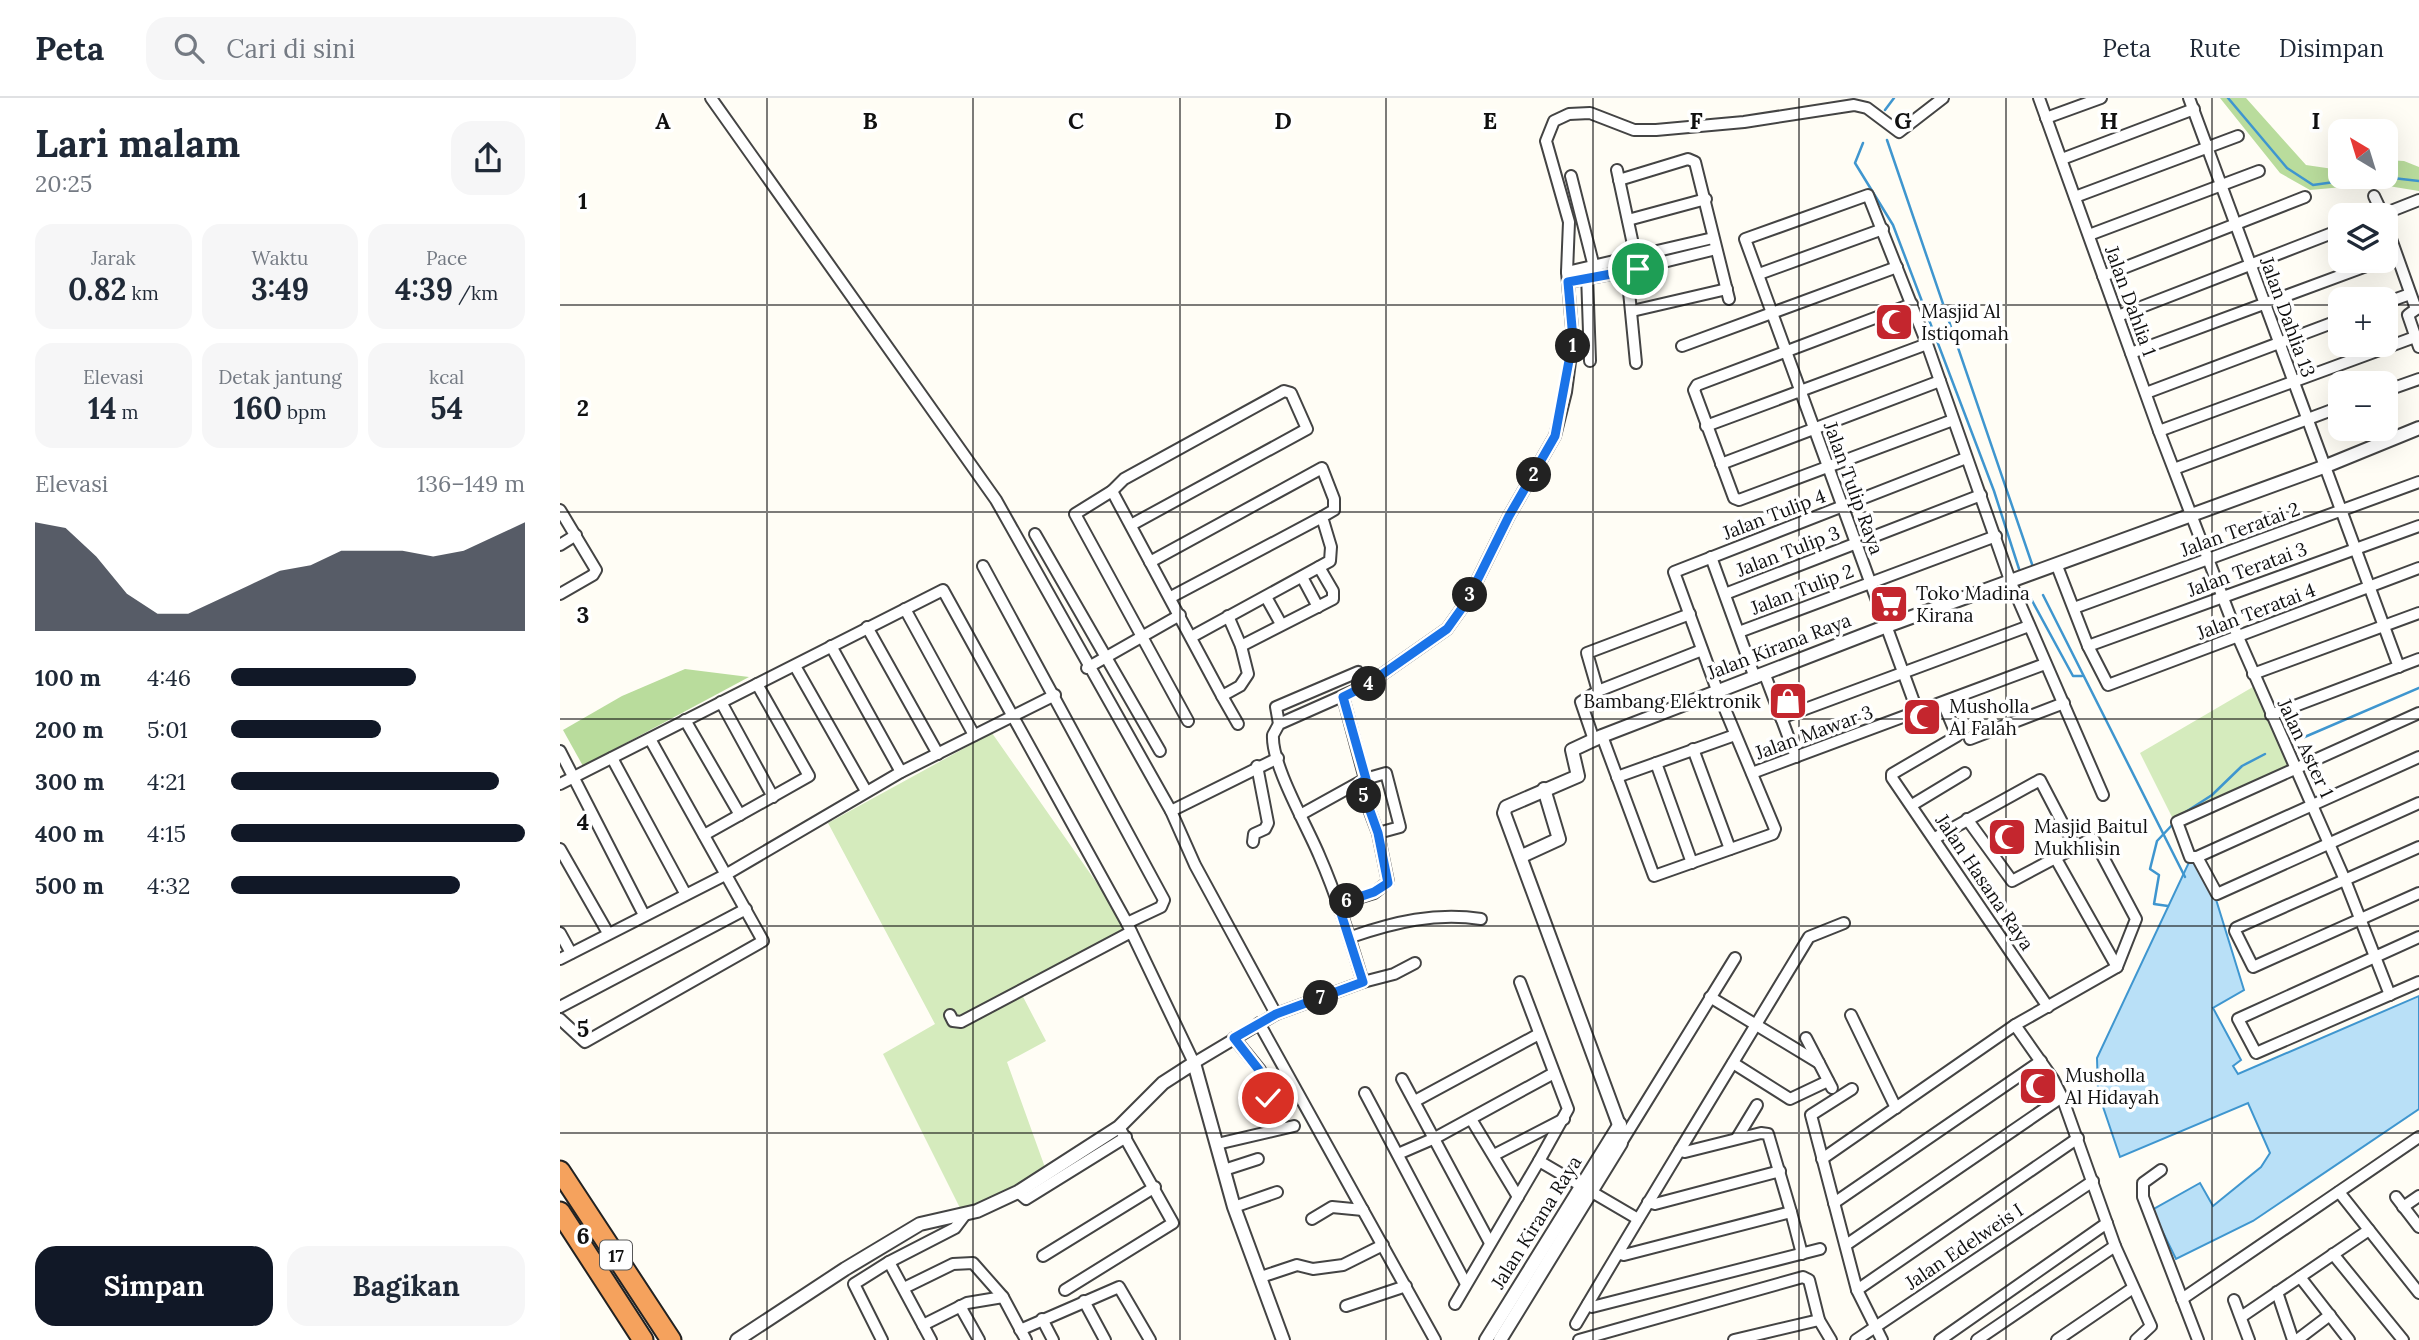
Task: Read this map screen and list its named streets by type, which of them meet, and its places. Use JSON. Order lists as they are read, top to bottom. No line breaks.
{"streets":{"highway":["17"],"street":["Jalan Dahlia 1","Jalan Dahlia 13","Jalan Tulip Raya","Jalan Tulip 4","Jalan Teratai 2","Jalan Tulip 3","Jalan Teratai 3","Jalan Tulip 2","Jalan Teratai 4","Jalan Kirana Raya","Jalan Mawar 3","Jalan Aster 1","Jalan Hasana Raya","Jalan Edelweis I"]},"crossings":[["Jalan Dahlia 1","Jalan Kirana Raya"],["Jalan Dahlia 1","Jalan Aster 1"],["Jalan Dahlia 13","Jalan Teratai 2"],["Jalan Dahlia 13","Jalan Teratai 3"],["Jalan Dahlia 13","Jalan Teratai 4"],["Jalan Dahlia 13","Jalan Kirana Raya"],["Jalan Tulip Raya","Jalan Tulip 4"],["Jalan Tulip Raya","Jalan Tulip 3"],["Jalan Tulip Raya","Jalan Tulip 2"],["Jalan Tulip Raya","Jalan Kirana Raya"],["Jalan Tulip Raya","Jalan Mawar 3"],["Jalan Teratai 2","Jalan Aster 1"],["Jalan Teratai 3","Jalan Teratai 4"],["Jalan Teratai 3","Jalan Aster 1"],["Jalan Teratai 4","Jalan Aster 1"],["Jalan Kirana Raya","Jalan Aster 1"],["Jalan Mawar 3","Jalan Hasana Raya"]],"places":{"mosque":["Masjid Al Istiqomah","Musholla Al Falah","Masjid Baitul Mukhlisin","Musholla Al Hidayah"],"supermarket":["Toko Madina Kirana"],"shop":["Bambang Elektronik"]},"north":"top left","page":{"header":"Peta","search":"Cari di sini","nav":["Peta","Rute","Disimpan"],"heading":["Lari malam","20:25"],"map_buttons":["+","−"],"stats":[["Jarak","0.82 km"],["Waktu","3:49"],["Pace","4:39 /km"],["Elevasi","14 m"],["Detak jantung","160 bpm"],["kcal","54"]],"pins":["1","2","3","4","5","6","7"],"chart":["Elevasi","136–149 m"],"list":[{"name":"100 m","note":"4:46"},{"name":"200 m","note":"5:01"},{"name":"300 m","note":"4:21"},{"name":"400 m","note":"4:15"},{"name":"500 m","note":"4:32"}],"buttons":["Simpan","Bagikan"]},"grid":{"columns":["A","B","C","D","E","F","G","H","I"],"rows":["1","2","3","4","5","6"]}}
